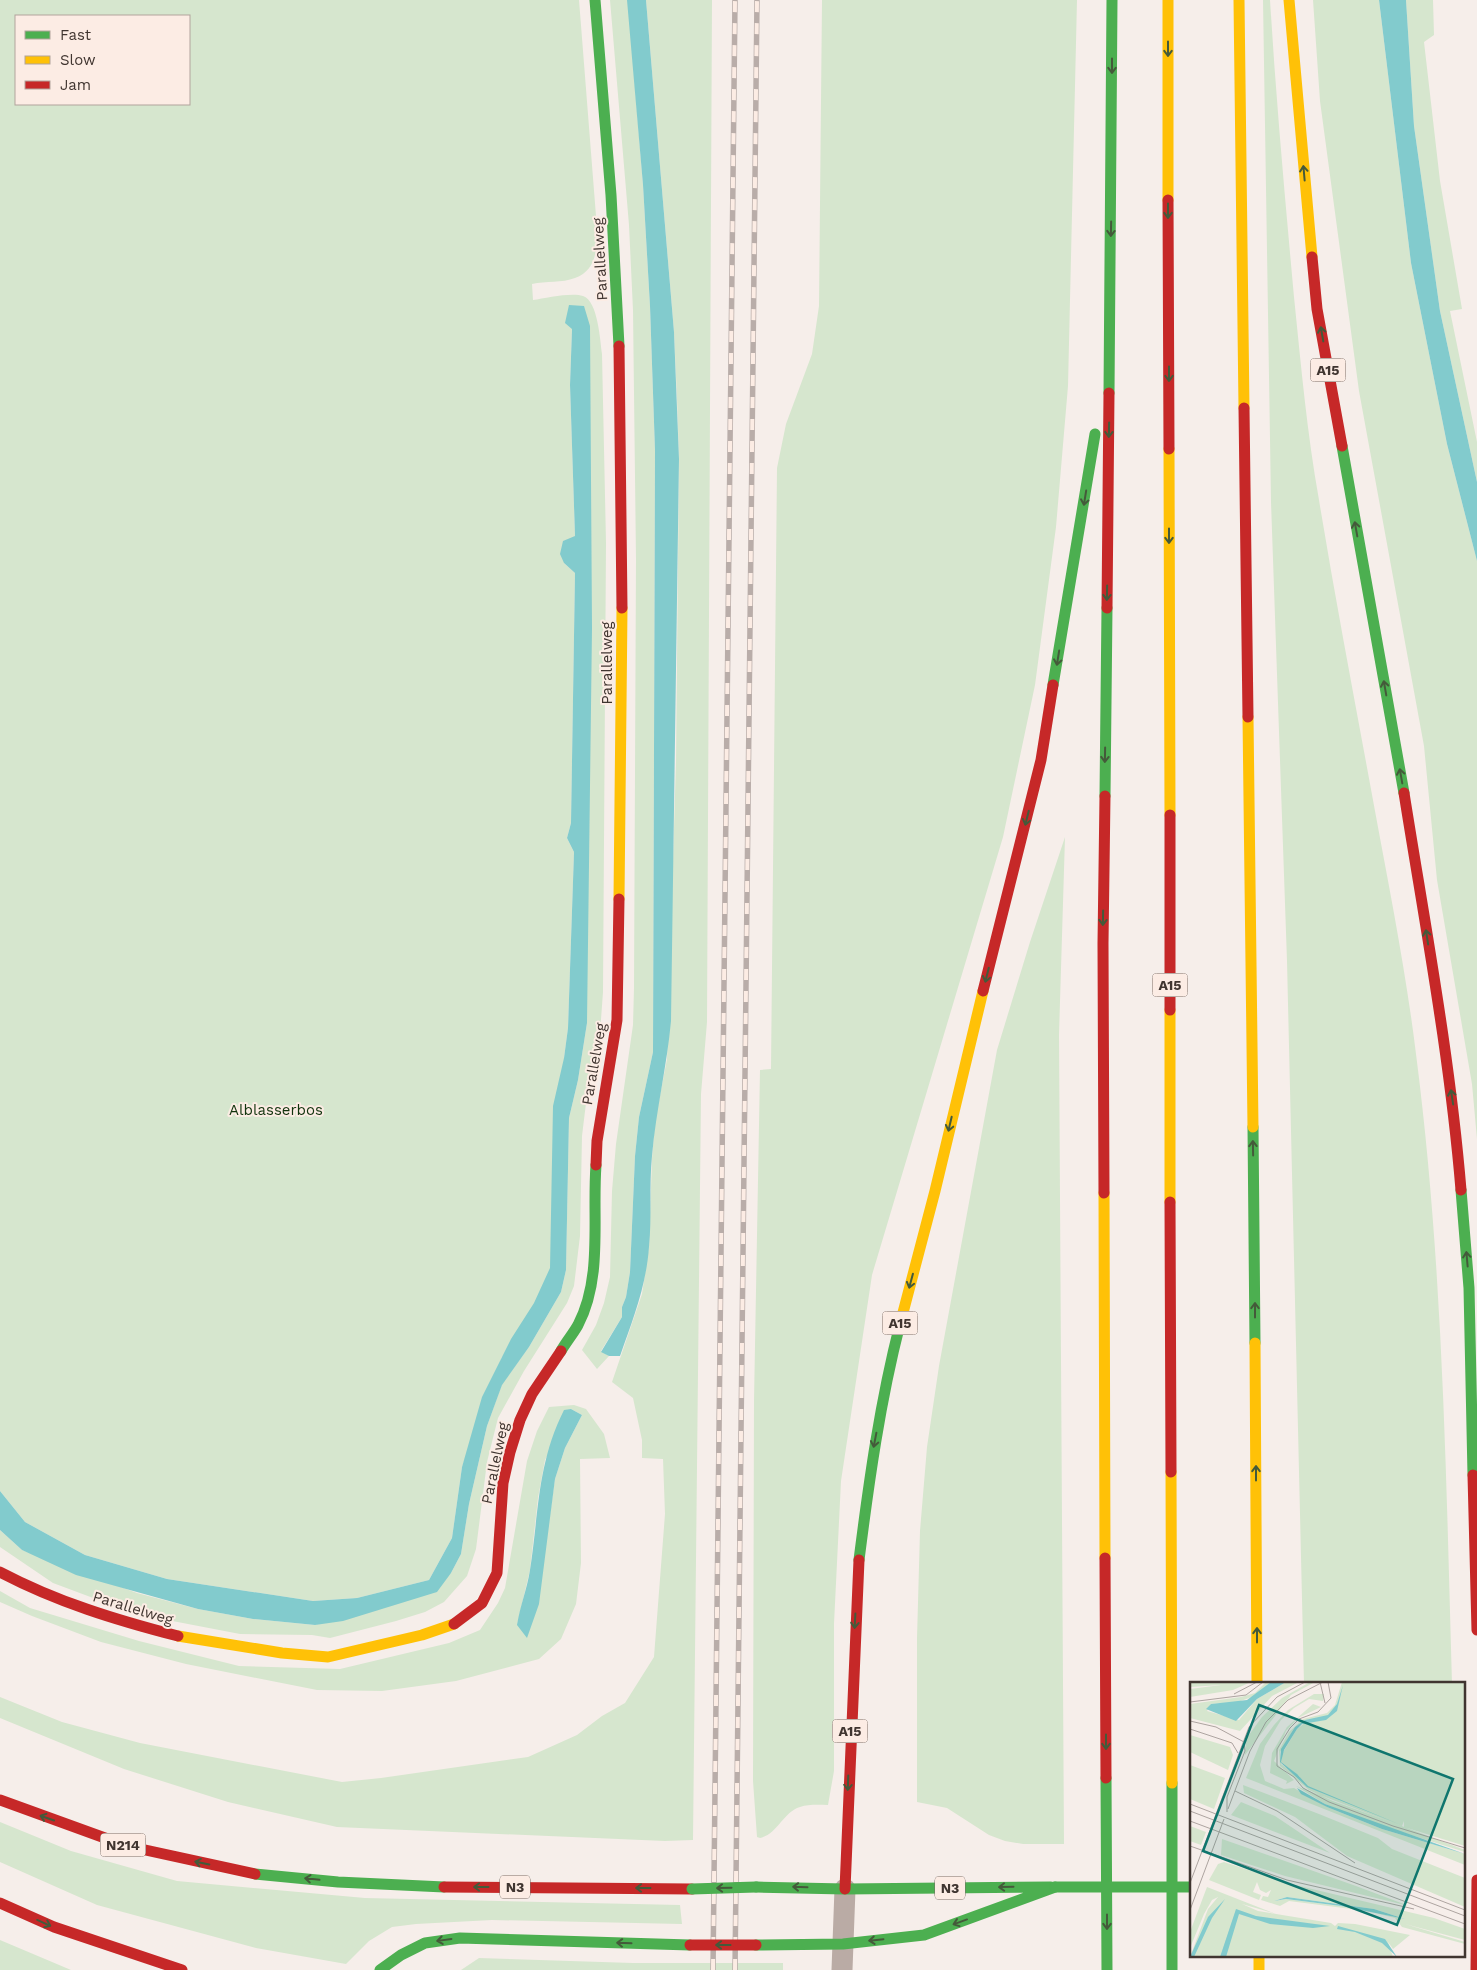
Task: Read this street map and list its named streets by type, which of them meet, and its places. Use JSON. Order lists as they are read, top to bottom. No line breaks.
{"streets":{"main road":["Parallelweg","A15","N214","N3"]},"crossings":[["A15","N3"],["N214","N3"]],"parks":["Alblasserbos"],"legend":["Fast","Slow","Jam"]}
